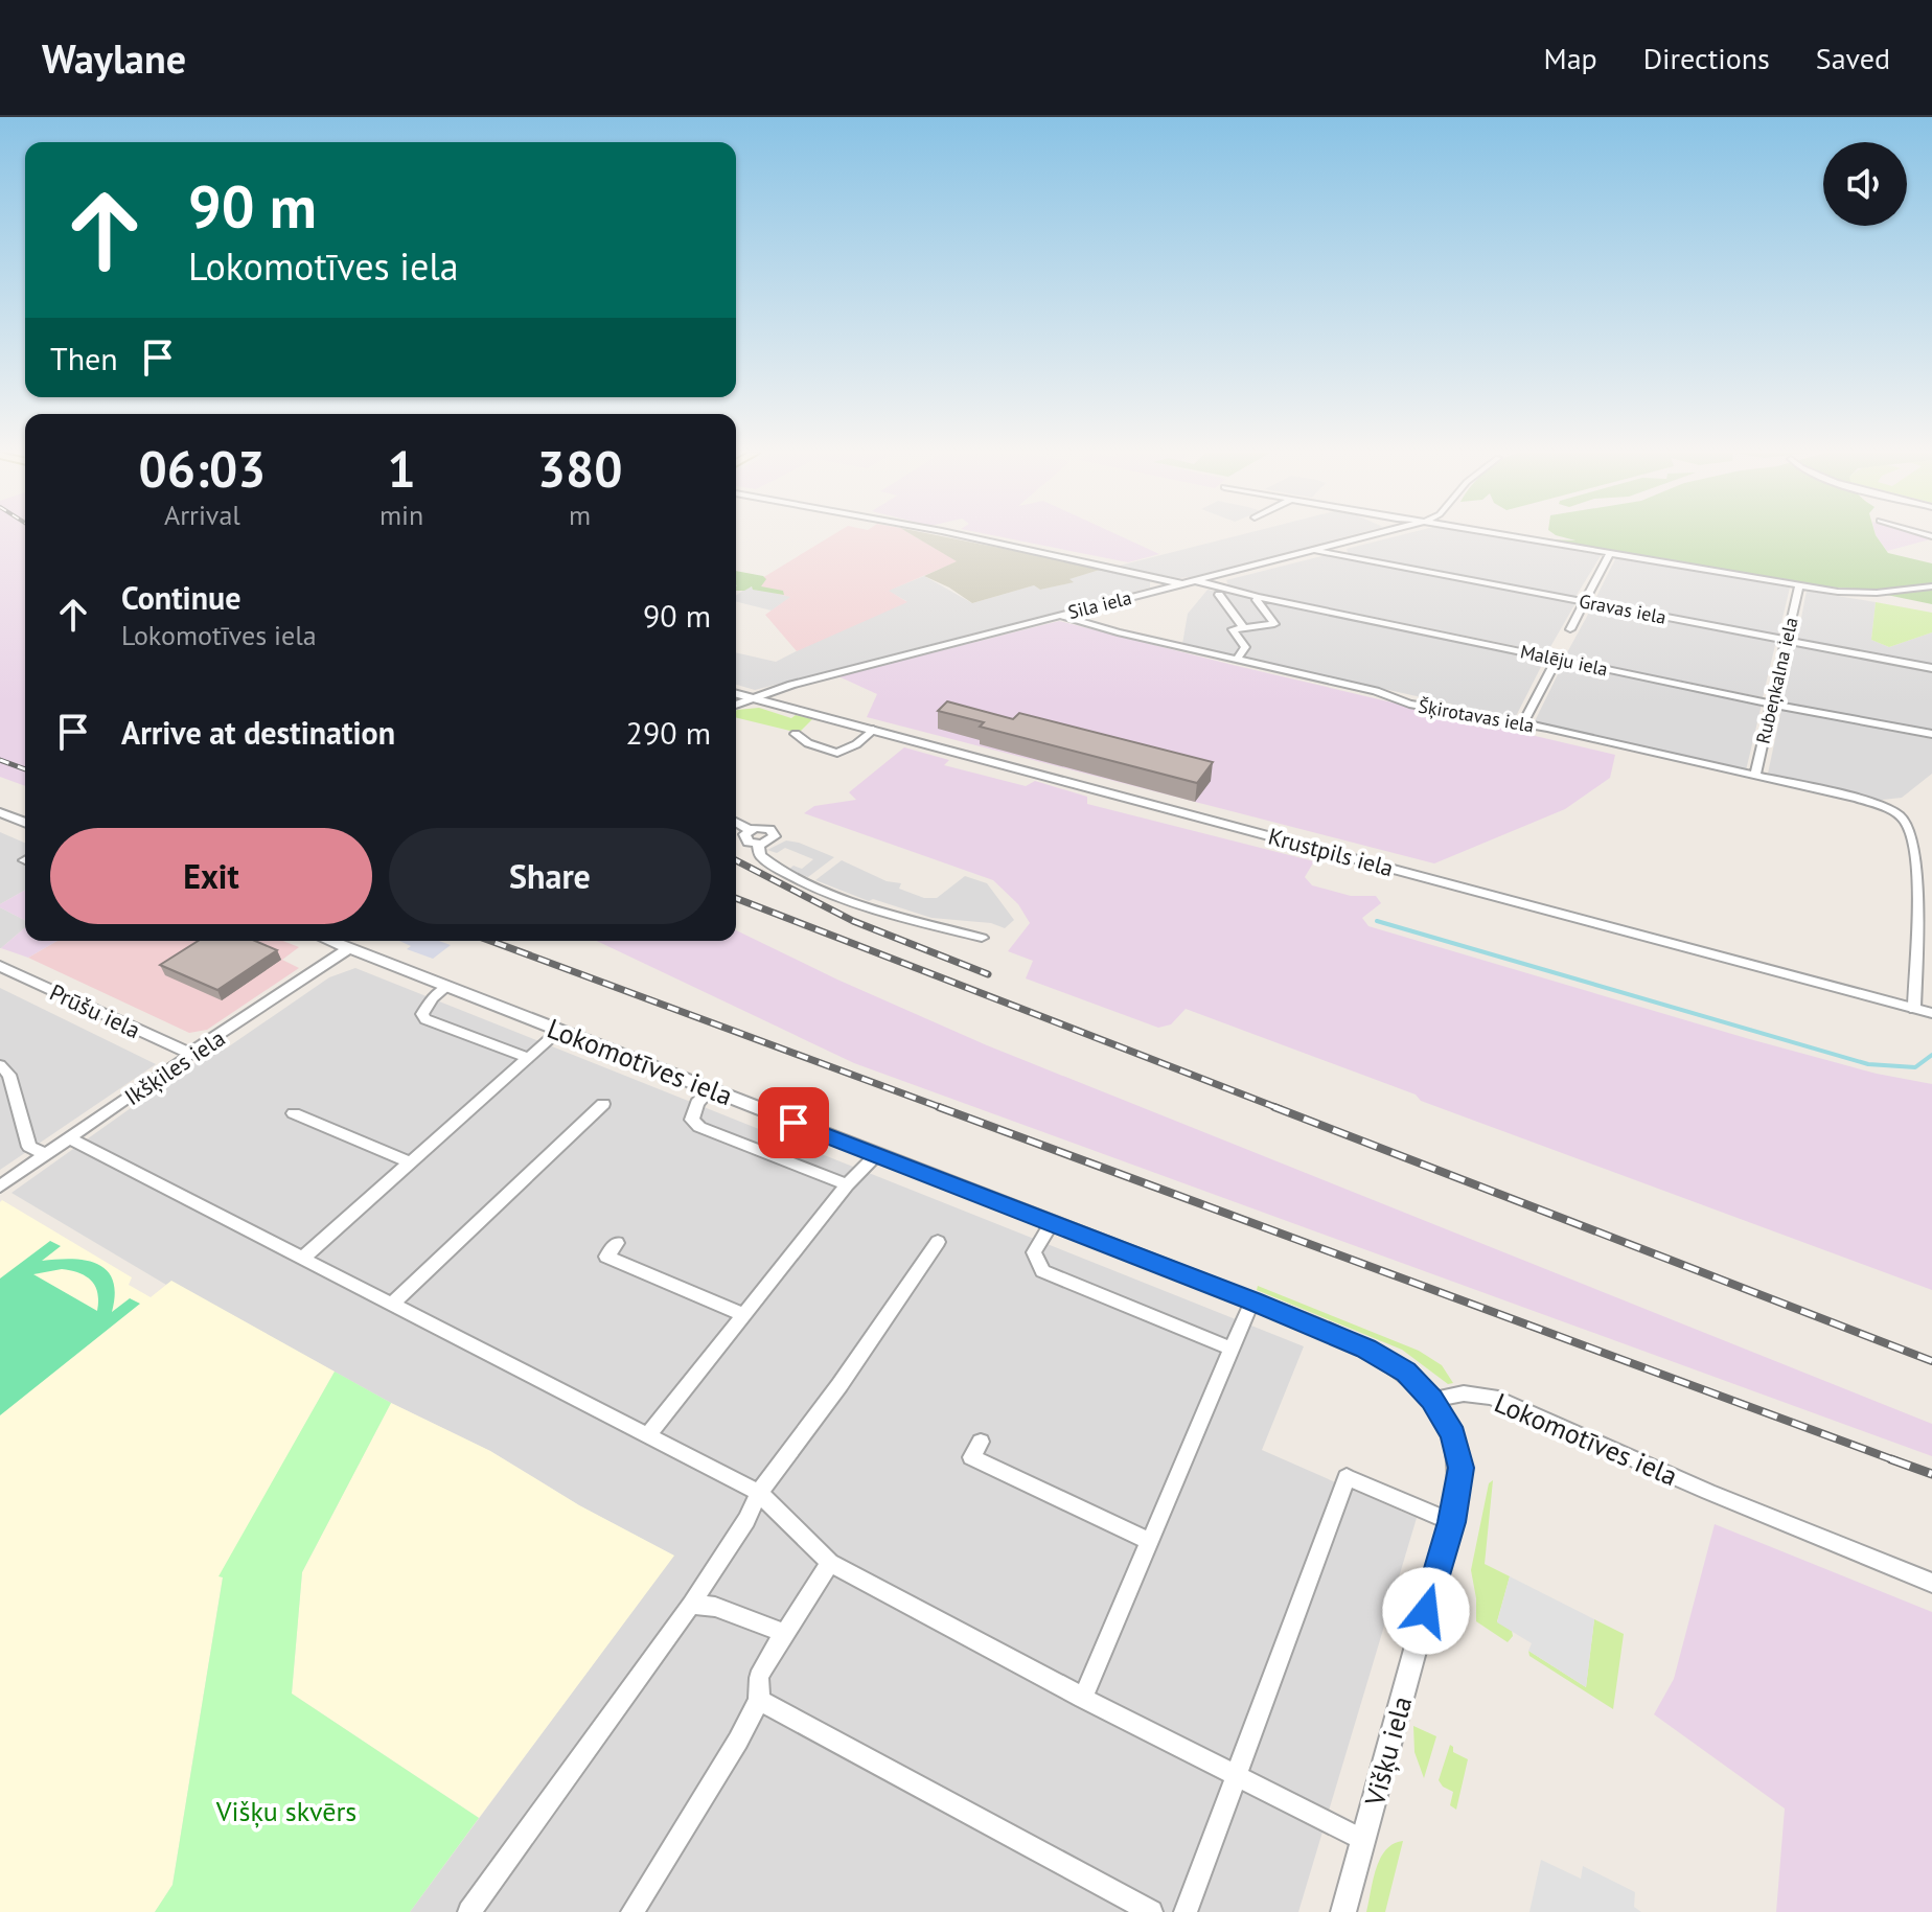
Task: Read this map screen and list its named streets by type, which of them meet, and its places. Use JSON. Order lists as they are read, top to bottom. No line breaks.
{"streets":{"street":["Sila iela","Gravas iela","Malēju iela","Rubeņkalna iela","Šķirotavas iela","Krustpils iela","Prūšu iela","Lokomotīves iela","Ikšķiles iela","Višķu iela"]},"crossings":[["Sila iela","Gravas iela"],["Sila iela","Malēju iela"],["Sila iela","Šķirotavas iela"],["Sila iela","Krustpils iela"],["Gravas iela","Rubeņkalna iela"],["Malēju iela","Rubeņkalna iela"],["Rubeņkalna iela","Šķirotavas iela"],["Šķirotavas iela","Krustpils iela"],["Prūšu iela","Ikšķiles iela"],["Lokomotīves iela","Ikšķiles iela"],["Lokomotīves iela","Višķu iela"]],"parks":["Višķu skvērs"],"page":{"header":"Waylane","nav":["Map","Directions","Saved"],"turn":["90 m","Lokomotīves iela"],"then":"Then","eta":["06:03","Arrival","1","min","380","m"],"list":[{"name":"Continue","note":"Lokomotīves iela","value":"90 m"},{"name":"Arrive at destination","value":"290 m"}],"buttons":["Exit","Share"]}}
